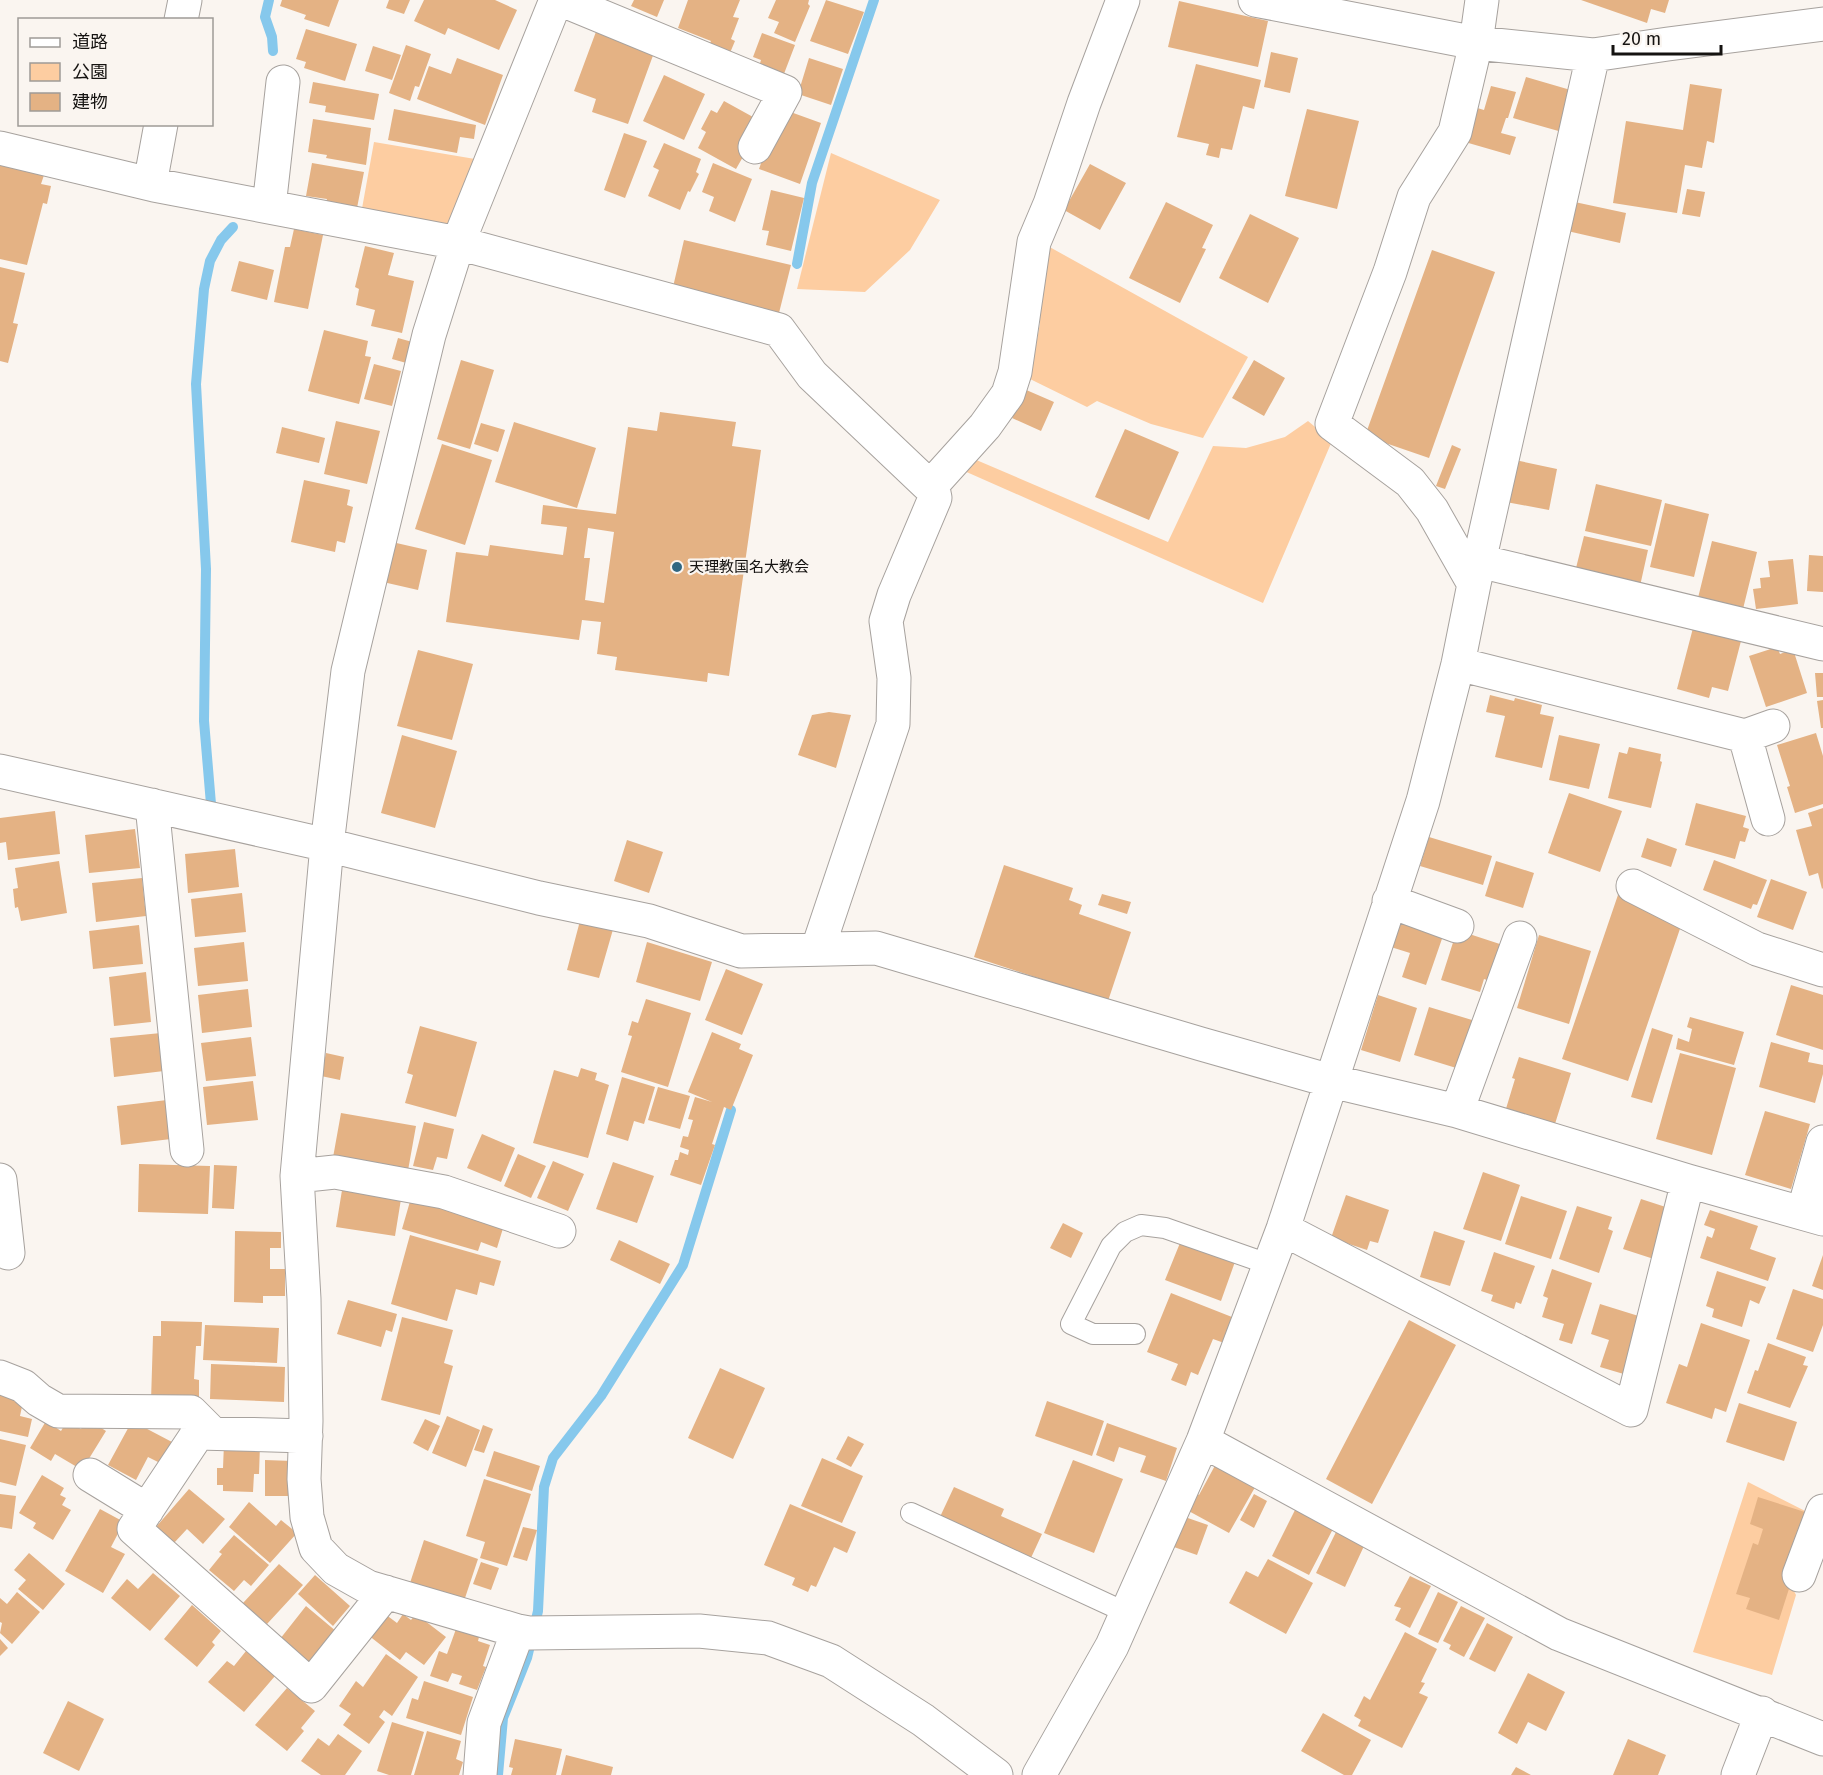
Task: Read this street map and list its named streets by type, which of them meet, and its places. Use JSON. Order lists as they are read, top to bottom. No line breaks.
{"places":["天理教国名大教会"],"legend":["道路","公園","建物"],"scale_bar":"20 m"}
